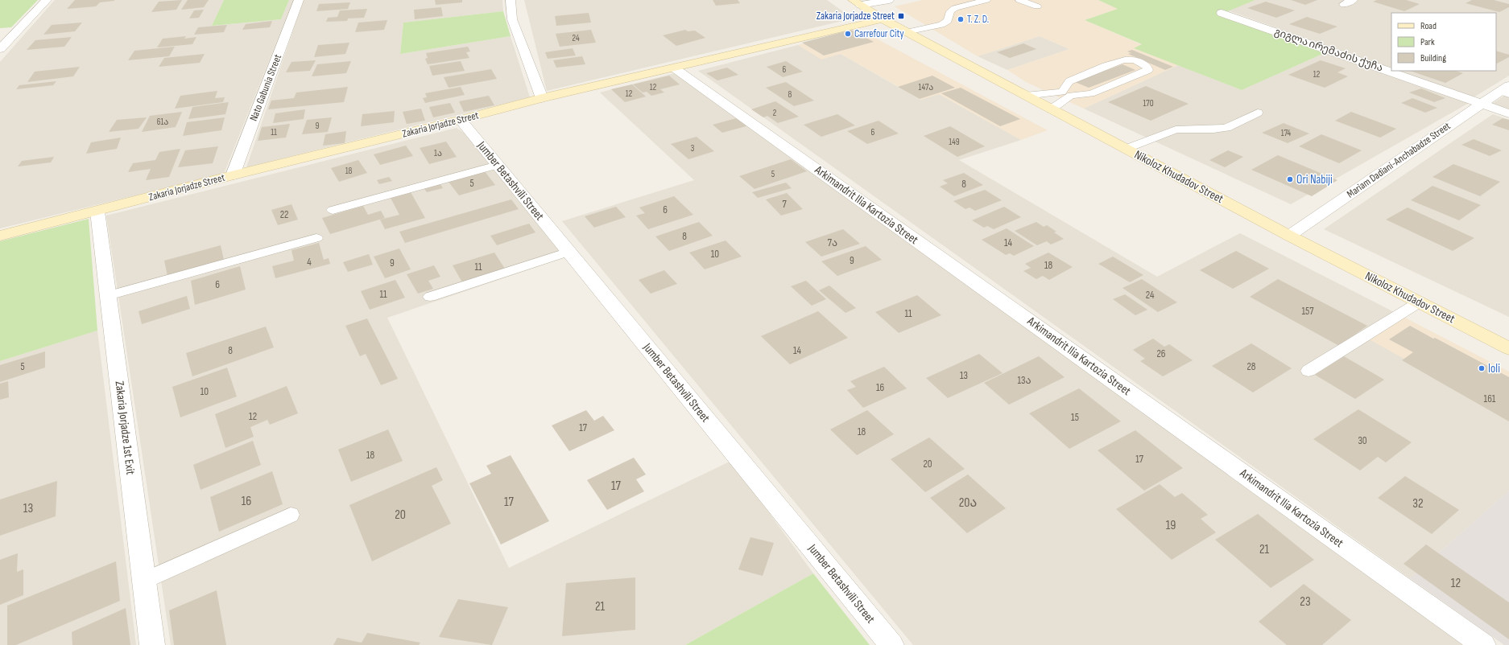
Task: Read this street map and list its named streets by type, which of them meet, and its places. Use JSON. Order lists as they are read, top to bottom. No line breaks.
{"streets":{"street":["გიგლა ირემაძის ქუჩა","Nato Gabunia Street","Zakaria Jorjadze Street","Mariam Dadiani-Anchabadze Street","Nikoloz Khudadov Street","Jumber Betashvili Street","Arkimandrit Ilia Kartozia Street","Zakaria Jorjadze 1st Exit"]},"crossings":[["გიგლა ირემაძის ქუჩა","Mariam Dadiani-Anchabadze Street"],["Nato Gabunia Street","Zakaria Jorjadze Street"],["Zakaria Jorjadze Street","Nikoloz Khudadov Street"],["Zakaria Jorjadze Street","Jumber Betashvili Street"],["Zakaria Jorjadze Street","Arkimandrit Ilia Kartozia Street"],["Zakaria Jorjadze Street","Zakaria Jorjadze 1st Exit"],["Mariam Dadiani-Anchabadze Street","Nikoloz Khudadov Street"]],"places":{"transit":["Zakaria Jorjadze Street"],"other":["T. Z. D.","Carrefour City","Ori Nabiji","Ioli"]},"house_numbers":["24","6","12","12","147ა","12","8","170","2","61ა","9","11","6","174","149","3","1ა","18","5","5","8","7","6","22","8","7ა","14","10","9","4","9","18","11","6","11","24","157","11","8","14","26","5","28","13","13ა","16","10","161","12","15","17","18","30","18","17","20","17","16","17","20ა","32","13","20","19","21","12","23","21"],"legend":["Road","Park","Building"]}
